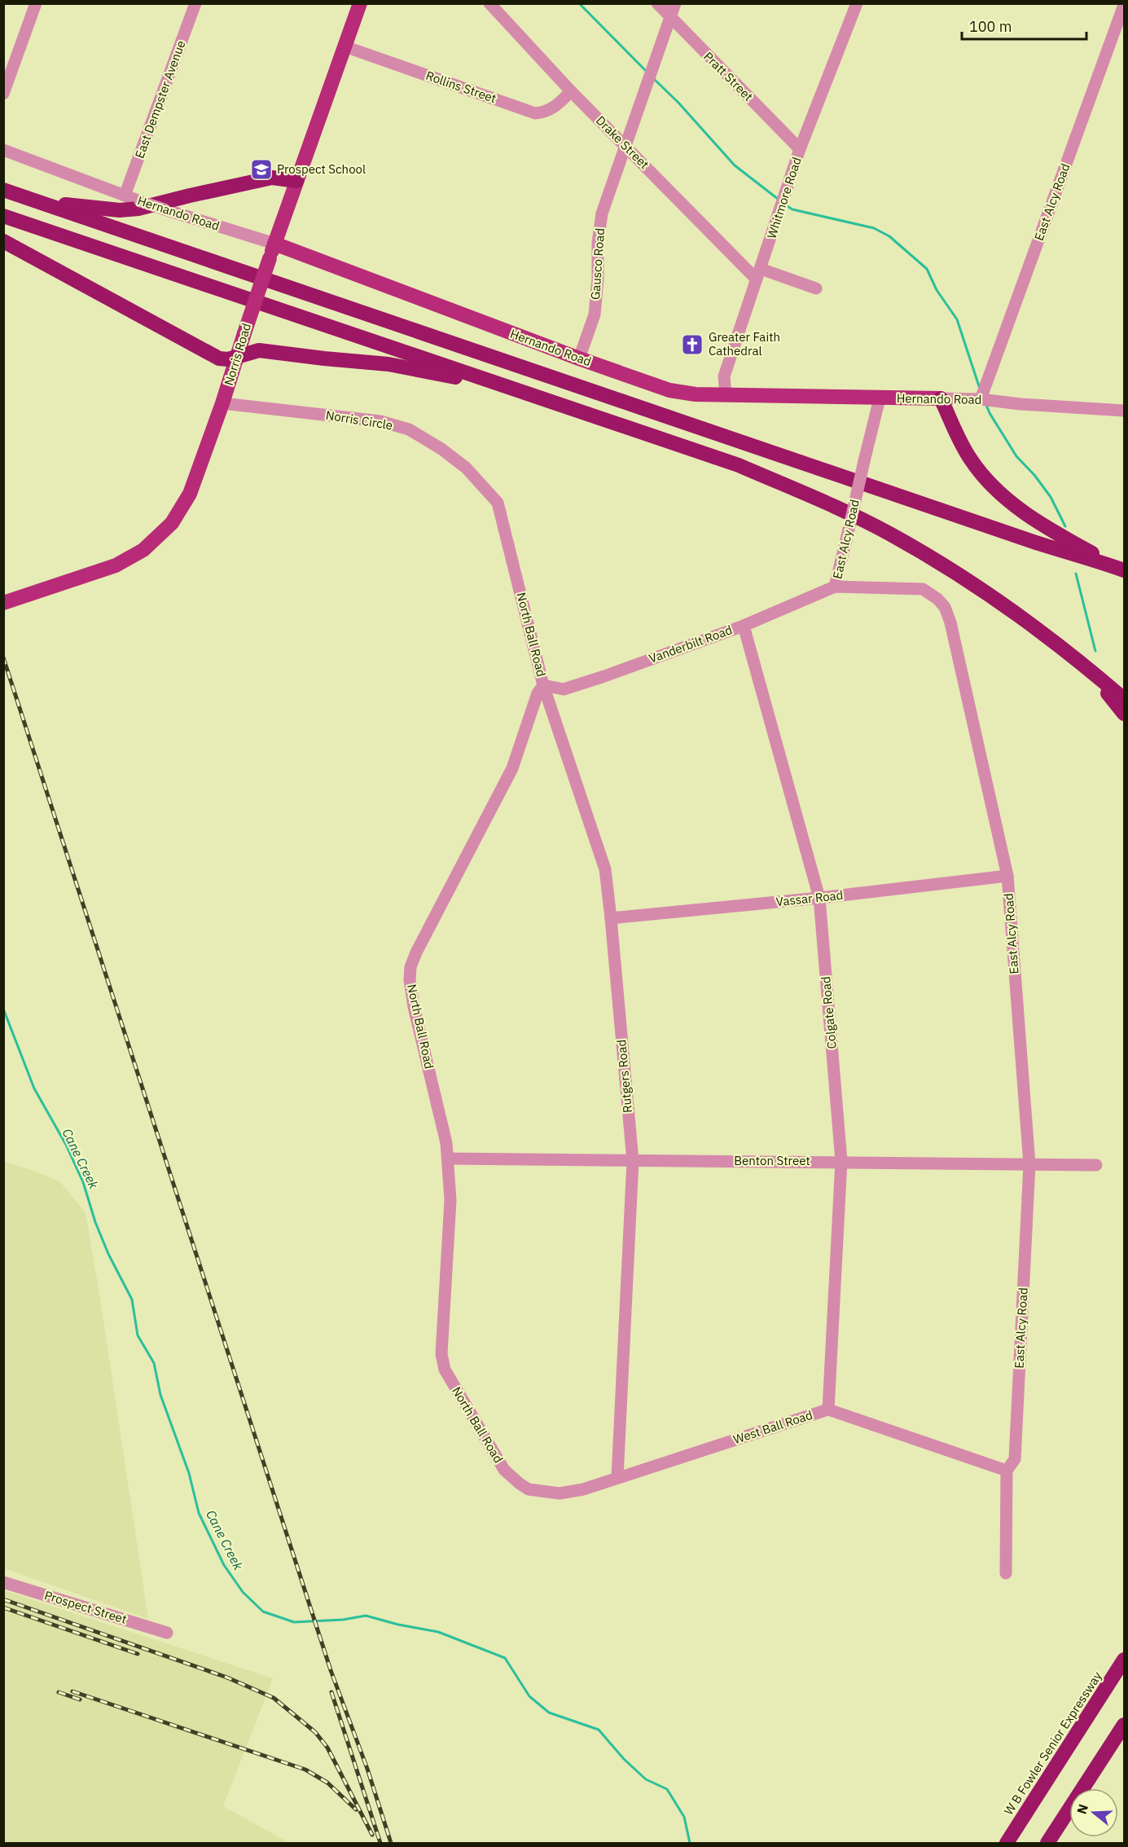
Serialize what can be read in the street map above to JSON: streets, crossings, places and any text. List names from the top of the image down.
{
  "streets": {
    "highway": ["W B Fowler Senior Expressway"],
    "main road": ["Hernando Road", "Norris Road"],
    "street": [
      "Pratt Street",
      "Rollins Street",
      "East Dempster Avenue",
      "Drake Street",
      "Whitmore Road",
      "East Alcy Road",
      "Gausco Road",
      "Norris Circle",
      "North Ball Road",
      "Vanderbilt Road",
      "Vassar Road",
      "Colgate Road",
      "Rutgers Road",
      "Benton Street",
      "West Ball Road",
      "Prospect Street"
    ]
  },
  "crossings": [
    ["Pratt Street", "Whitmore Road"],
    ["Pratt Street", "Gausco Road"],
    ["Rollins Street", "Drake Street"],
    ["Rollins Street", "Norris Road"],
    ["East Dempster Avenue", "Hernando Road"],
    ["Drake Street", "Whitmore Road"],
    ["Drake Street", "Gausco Road"],
    ["Whitmore Road", "Hernando Road"],
    ["East Alcy Road", "Hernando Road"],
    ["East Alcy Road", "Vanderbilt Road"],
    ["East Alcy Road", "Vassar Road"],
    ["East Alcy Road", "Benton Street"],
    ["East Alcy Road", "West Ball Road"],
    ["Hernando Road", "Gausco Road"],
    ["Hernando Road", "Norris Road"],
    ["Norris Road", "Norris Circle"],
    ["Norris Circle", "North Ball Road"],
    ["North Ball Road", "Vanderbilt Road"],
    ["North Ball Road", "Rutgers Road"],
    ["North Ball Road", "Benton Street"],
    ["North Ball Road", "West Ball Road"],
    ["Vanderbilt Road", "Colgate Road"],
    ["Vanderbilt Road", "Rutgers Road"],
    ["Vassar Road", "Colgate Road"],
    ["Vassar Road", "Rutgers Road"],
    ["Colgate Road", "Benton Street"],
    ["Colgate Road", "West Ball Road"],
    ["Rutgers Road", "Benton Street"],
    ["Rutgers Road", "West Ball Road"]
  ],
  "water": ["Cane Creek"],
  "places": {
    "school or university": ["Prospect School"],
    "church": ["Greater Faith Cathedral"]
  },
  "scale_bar": "100 m",
  "north": "left"
}
